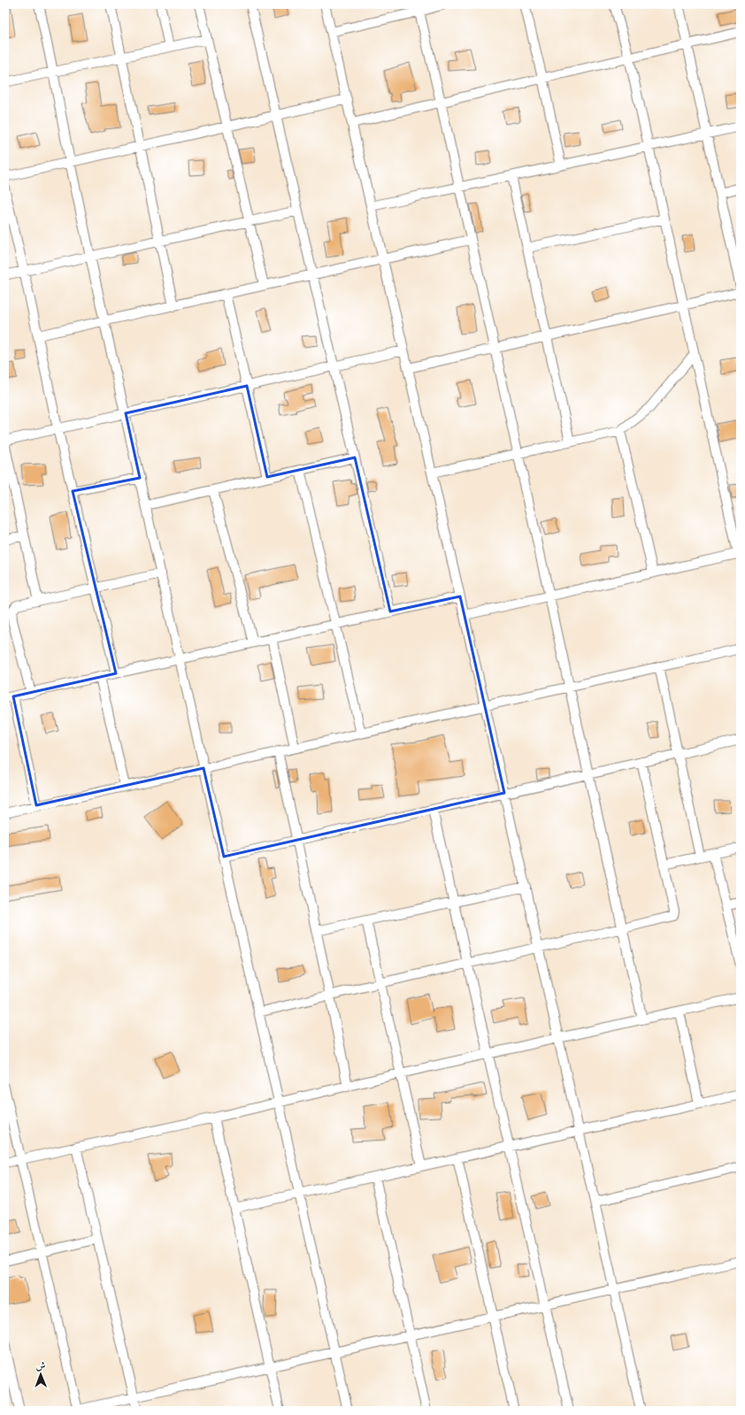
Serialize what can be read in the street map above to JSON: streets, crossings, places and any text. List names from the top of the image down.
{
  "north": "top"
}
